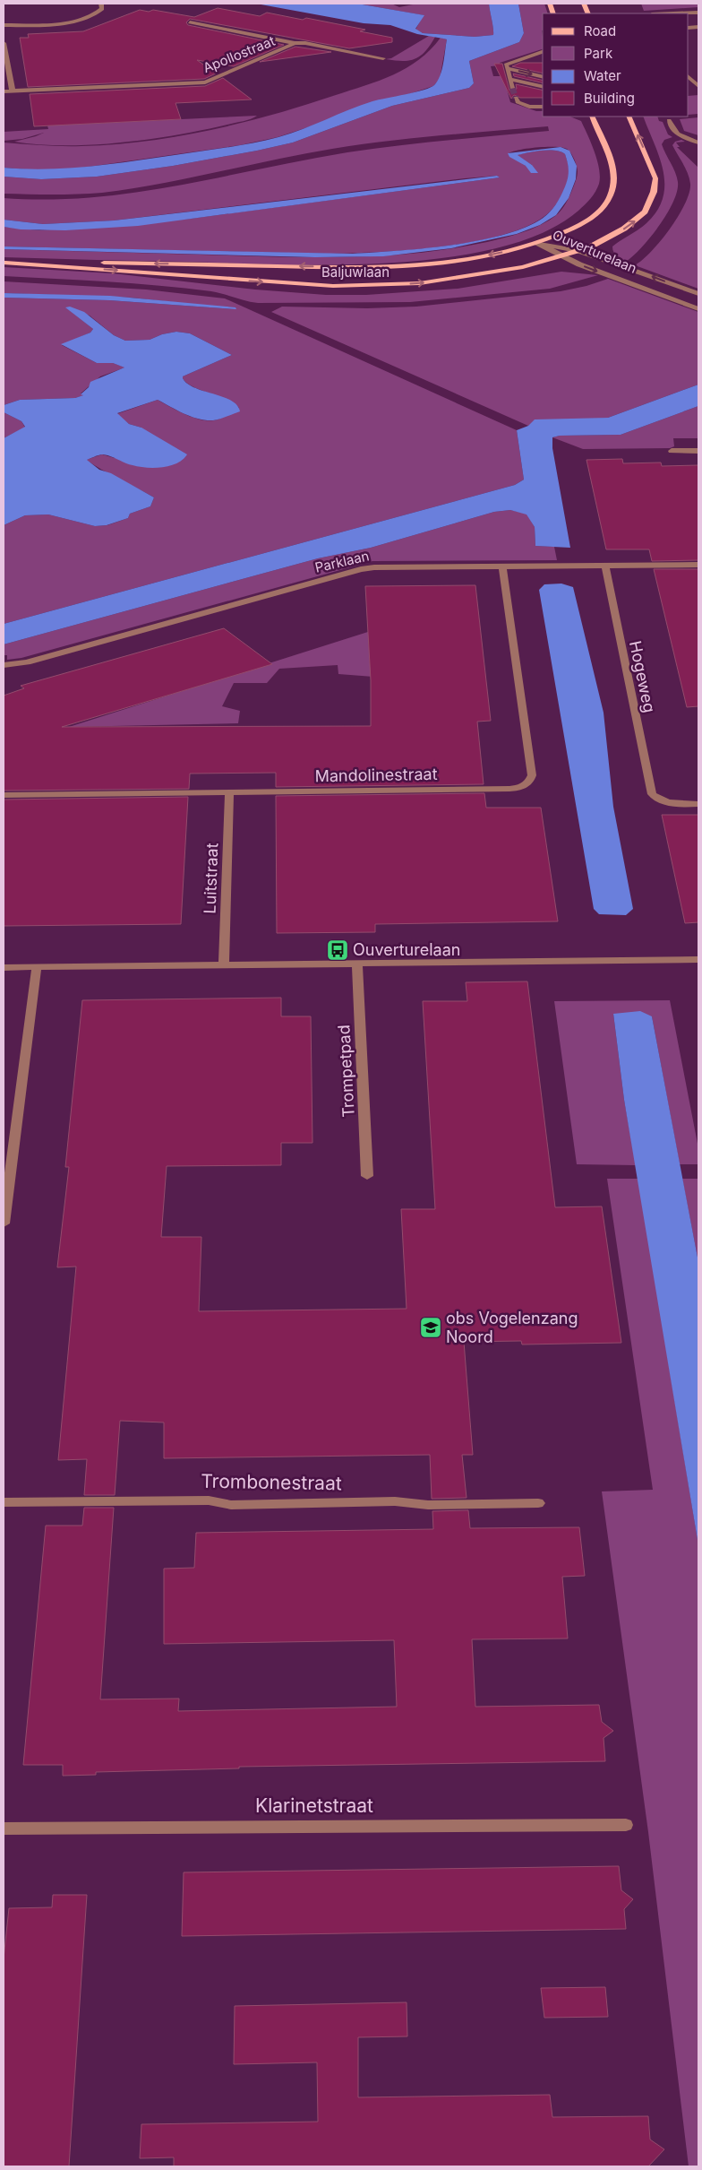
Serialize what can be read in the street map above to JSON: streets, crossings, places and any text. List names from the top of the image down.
{
  "streets": {
    "main road": ["Baljuwlaan"],
    "street": [
      "Apollostraat",
      "Ouverturelaan",
      "Parklaan",
      "Hogeweg",
      "Mandolinestraat",
      "Luitstraat",
      "Trompetpad",
      "Trombonestraat",
      "Klarinetstraat"
    ]
  },
  "crossings": [
    ["Ouverturelaan", "Baljuwlaan"],
    ["Parklaan", "Hogeweg"],
    ["Parklaan", "Mandolinestraat"],
    ["Mandolinestraat", "Luitstraat"]
  ],
  "places": {
    "bus stop": ["Ouverturelaan"],
    "school or university": ["obs Vogelenzang Noord"]
  },
  "legend": [
    "Road",
    "Park",
    "Water",
    "Building"
  ]
}
